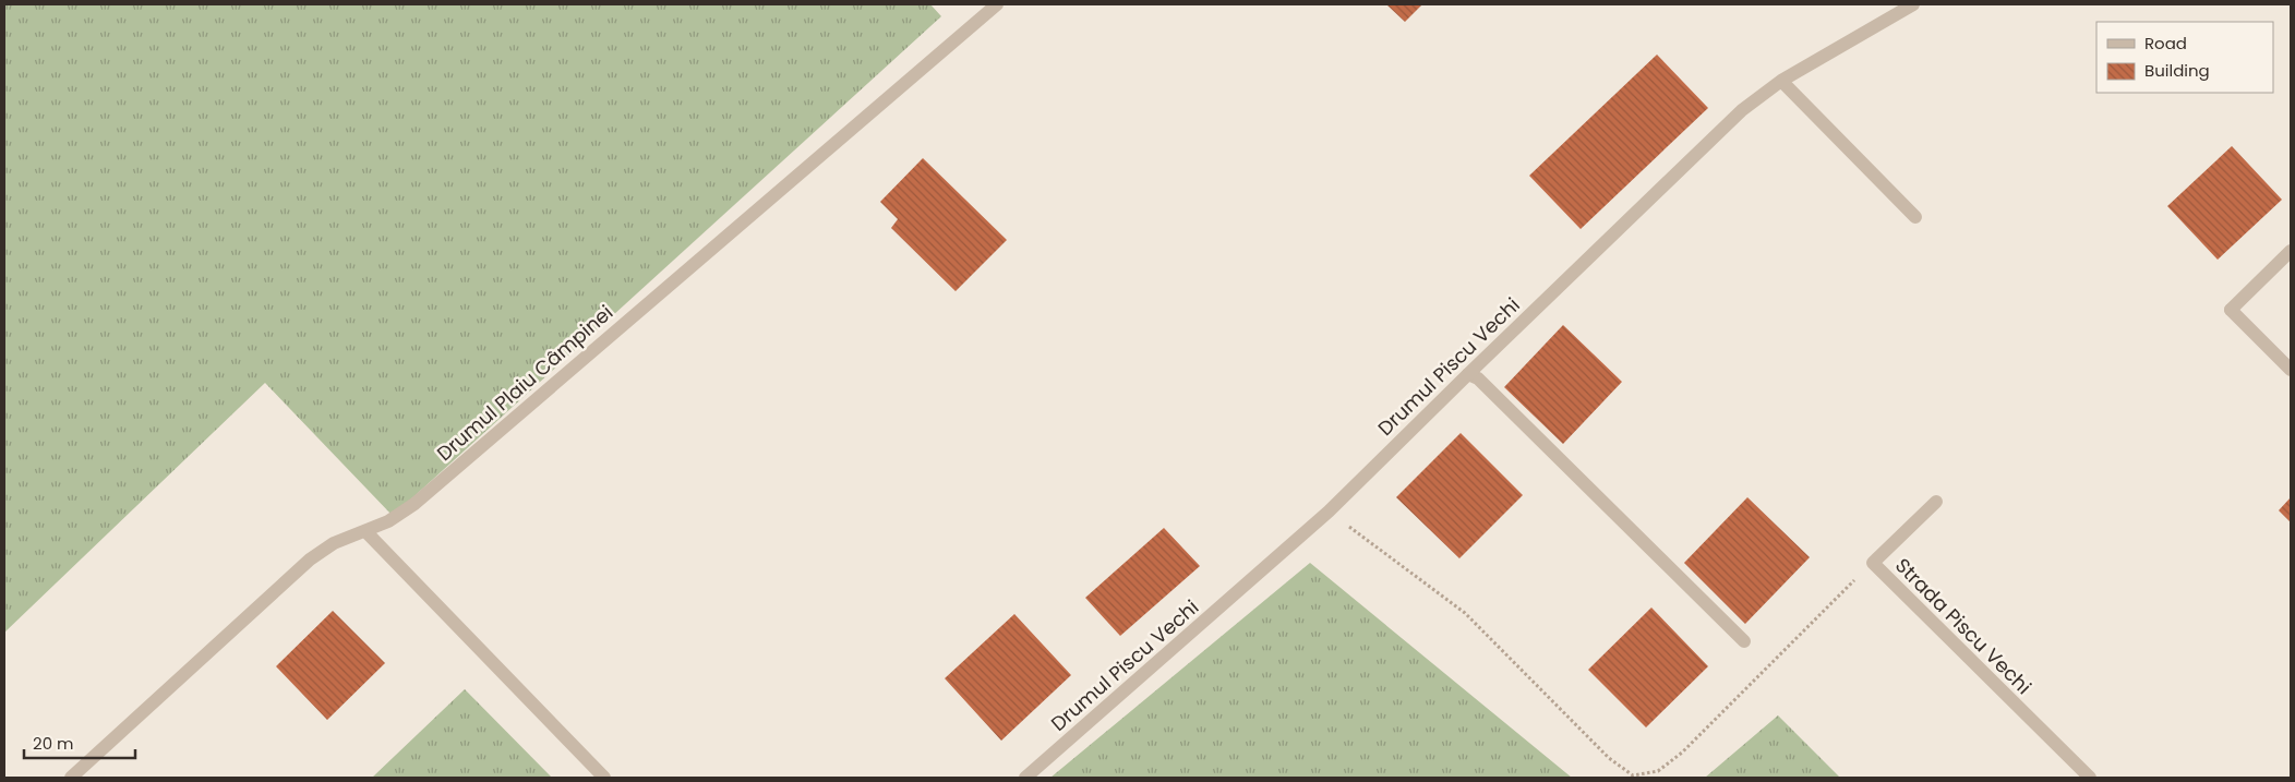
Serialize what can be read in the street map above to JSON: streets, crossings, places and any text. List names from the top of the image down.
{
  "streets": {
    "street": ["Drumul Piscu Vechi", "Drumul Plaiu Câmpinei", "Strada Piscu Vechi"]
  },
  "legend": ["Road", "Building"],
  "scale_bar": "20 m"
}
